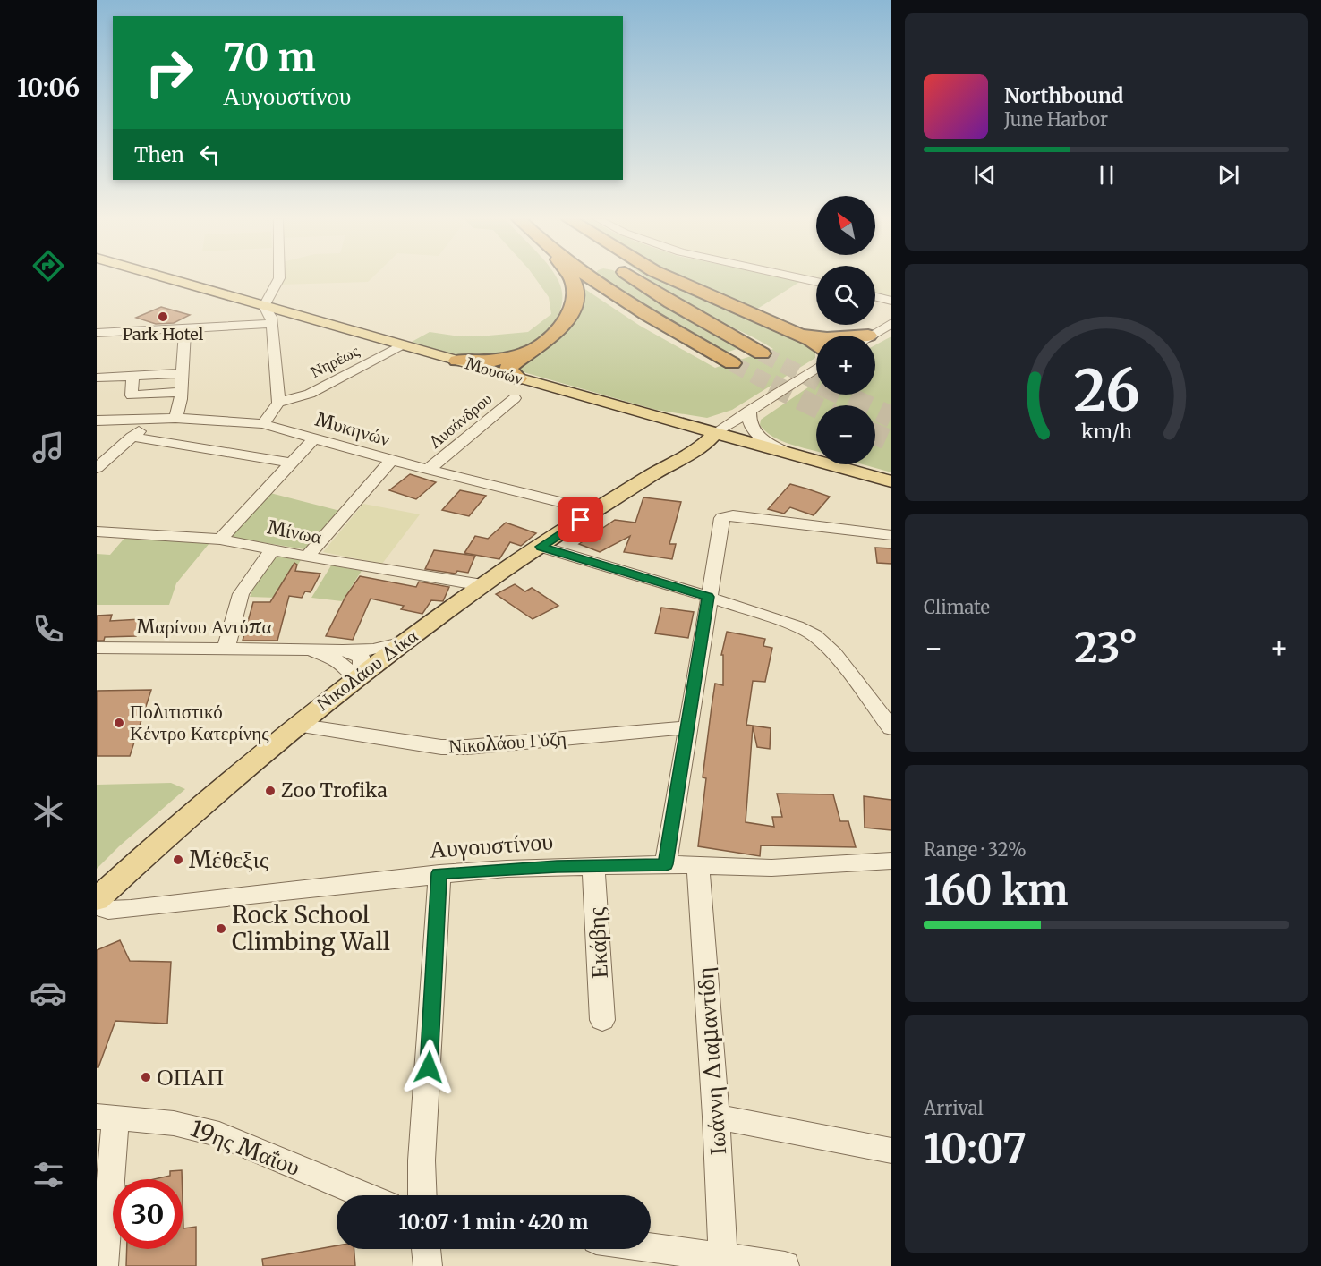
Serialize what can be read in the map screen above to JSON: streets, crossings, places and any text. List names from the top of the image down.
{
  "streets": {
    "main road": ["Μουσών", "Νικολάου Δίκα"],
    "street": [
      "Νηρέως",
      "Λυσάνδρου",
      "Μυκηνών",
      "Μίνωα",
      "Μαρίνου Αντύπα",
      "Νικολάου Γύζη",
      "Αυγουστίνου",
      "Εκάβης",
      "Ιωάννη Διαμαντίδη",
      "19ης Μαΐου"
    ]
  },
  "crossings": [
    ["Νηρέως", "Μουσών"],
    ["Μουσών", "Νικολάου Δίκα"],
    ["Λυσάνδρου", "Μυκηνών"],
    ["Μυκηνών", "Νικολάου Δίκα"],
    ["Μίνωα", "Νικολάου Δίκα"],
    ["Μαρίνου Αντύπα", "Νικολάου Δίκα"],
    ["Νικολάου Δίκα", "Νικολάου Γύζη"],
    ["Αυγουστίνου", "Εκάβης"],
    ["Αυγουστίνου", "Ιωάννη Διαμαντίδη"]
  ],
  "places": [
    "Park Hotel",
    "Πολιτιστικό Κέντρο Κατερίνης",
    "Zoo Trofika",
    "Μέθεξις",
    "Rock School Climbing Wall",
    "ΟΠΑΠ"
  ],
  "north": "top left",
  "page": {
    "tabs": "10:06",
    "turn": ["70 m", "Αυγουστίνου"],
    "song": ["Northbound", "June Harbor"],
    "then": "Then",
    "map_buttons": ["+", "−"],
    "tile": [
      "Climate",
      ["Range · 32%", "160 km"],
      ["Arrival", "10:07"]
    ],
    "heat": ["−", "23°", "+"],
    "limit": "30",
    "trip": "10:07 · 1 min · 420 m",
    "gauge": ["26", "km/h"]
  }
}
